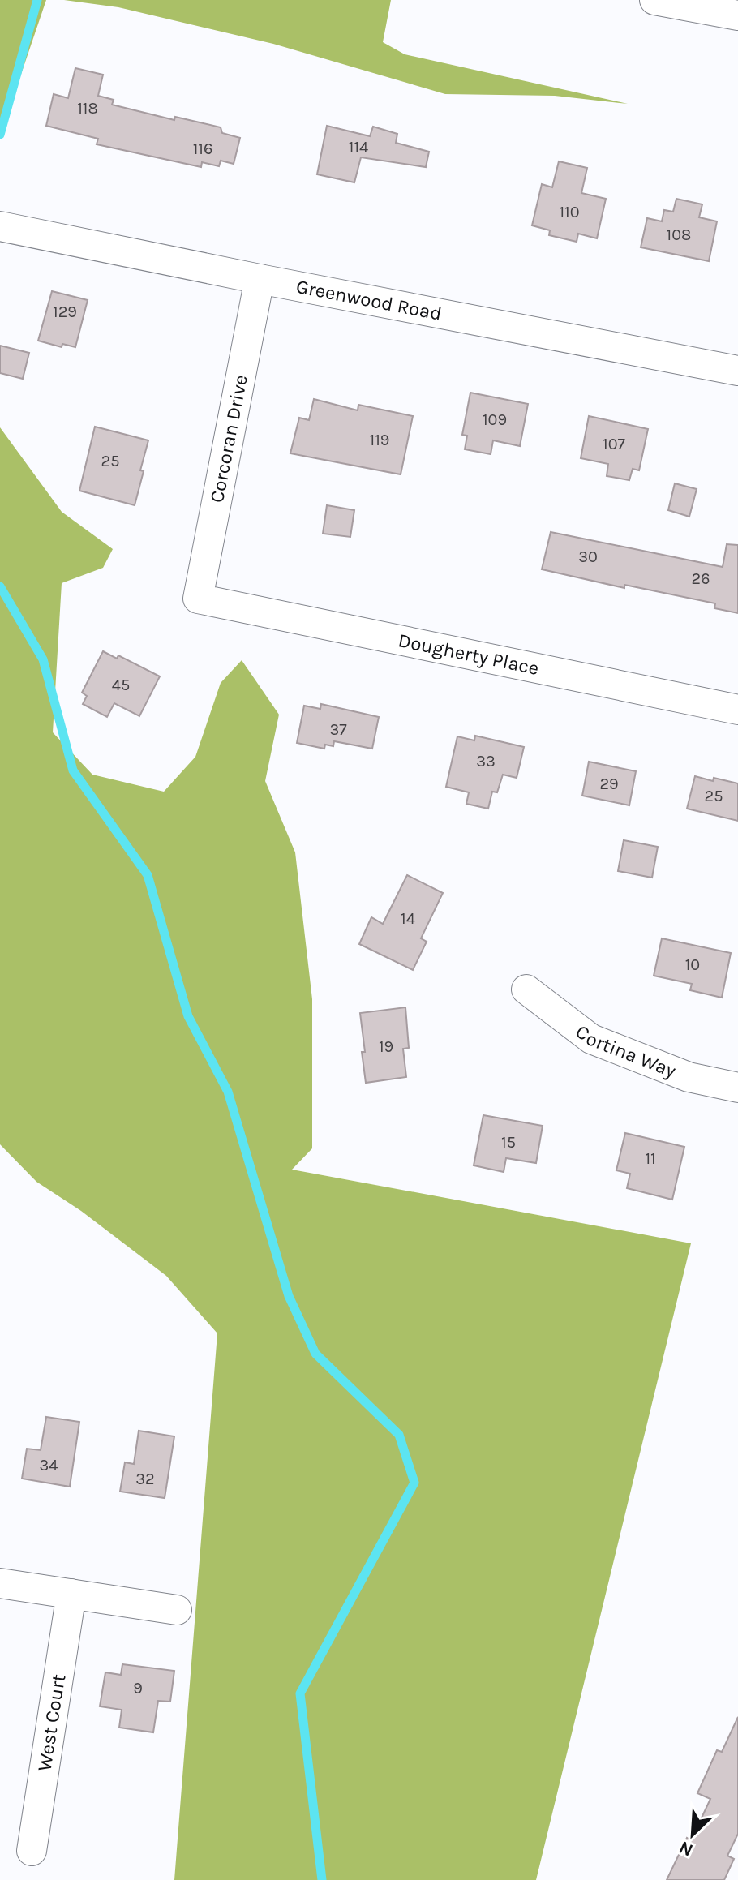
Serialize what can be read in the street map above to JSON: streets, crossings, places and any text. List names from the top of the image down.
{
  "streets": {
    "street": [
      "Greenwood Road",
      "Corcoran Drive",
      "Dougherty Place",
      "Cortina Way",
      "West Court"
    ]
  },
  "crossings": [
    ["Greenwood Road", "Corcoran Drive"],
    ["Corcoran Drive", "Dougherty Place"]
  ],
  "house_numbers": [
    "118",
    "114",
    "116",
    "110",
    "108",
    "129",
    "109",
    "119",
    "107",
    "25",
    "30",
    "26",
    "45",
    "37",
    "33",
    "29",
    "25",
    "14",
    "10",
    "19",
    "15",
    "11",
    "34",
    "32",
    "9"
  ],
  "north": "bottom left"
}
